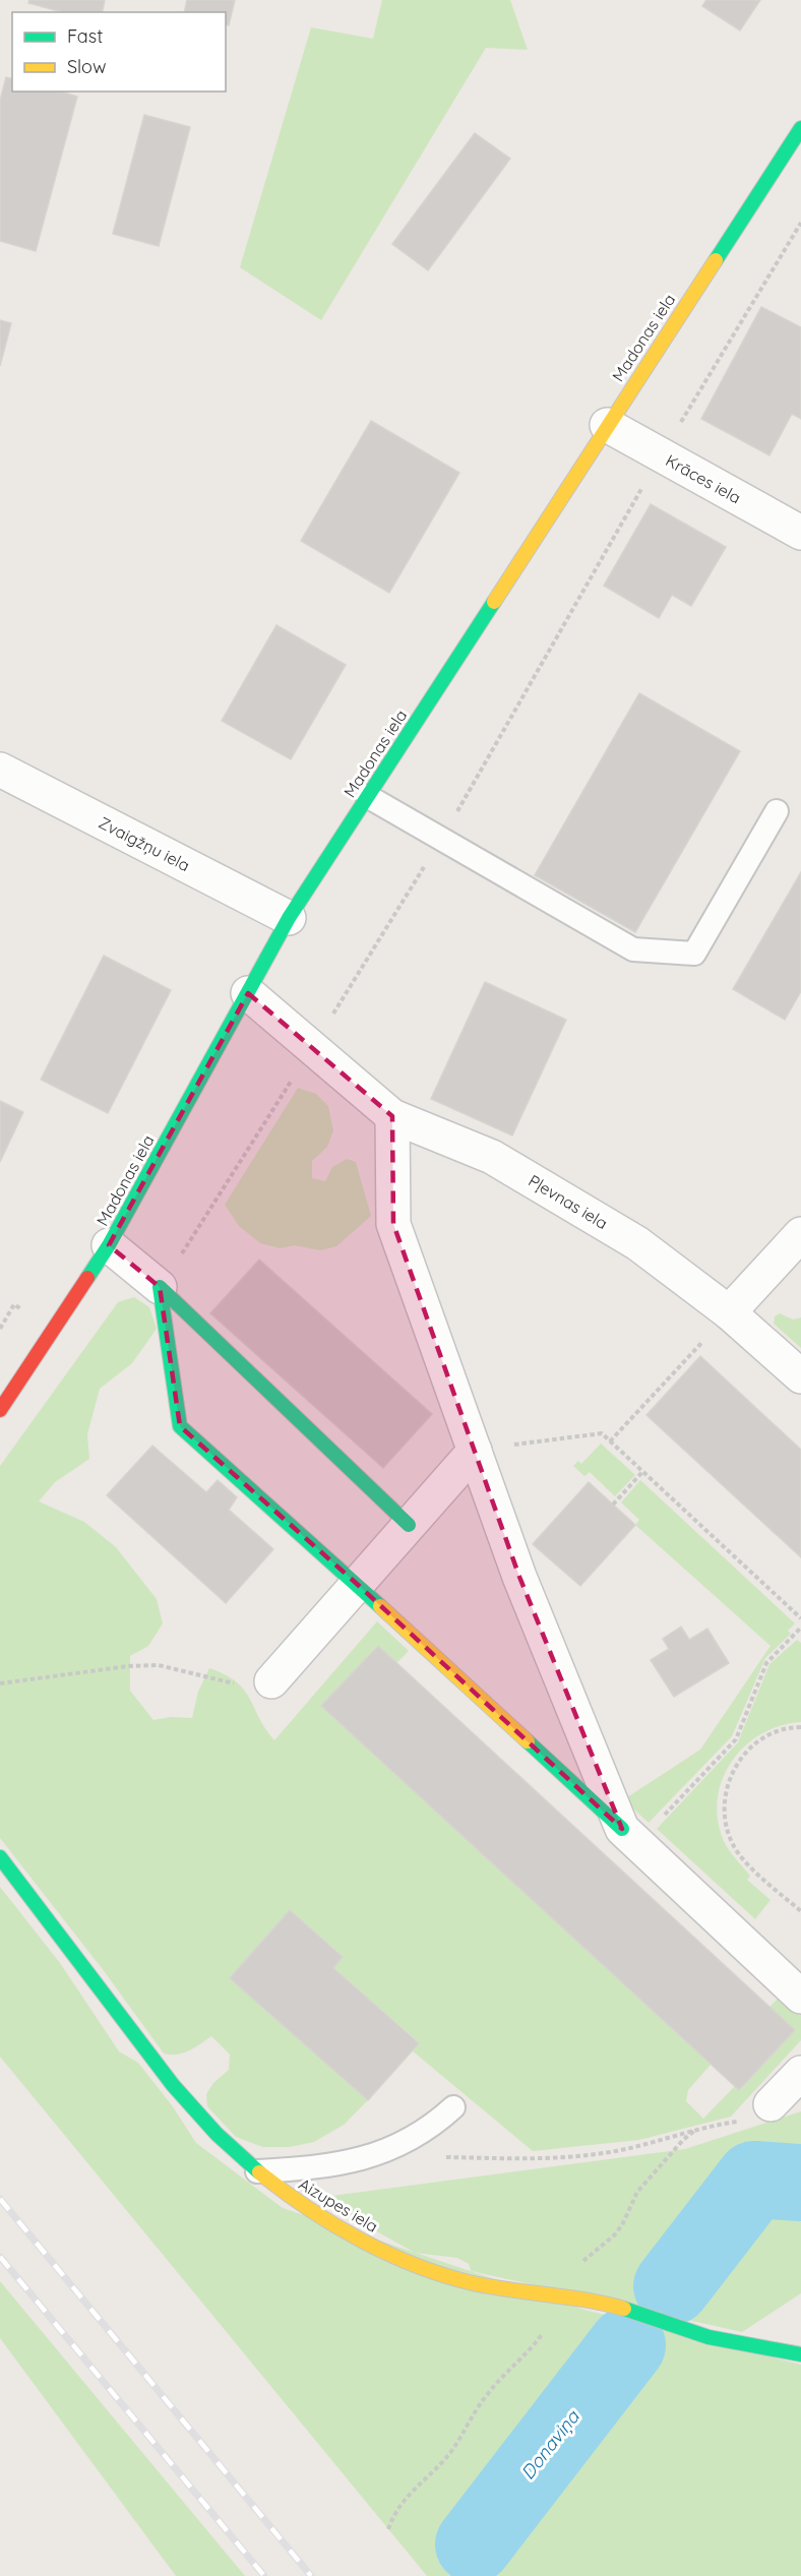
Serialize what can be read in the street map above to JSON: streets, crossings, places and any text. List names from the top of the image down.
{
  "streets": {
    "street": [
      "Madonas iela",
      "Krāces iela",
      "Zvaigžņu iela",
      "Pļevnas iela",
      "Aizupes iela"
    ]
  },
  "crossings": [
    ["Madonas iela", "Krāces iela"],
    ["Madonas iela", "Zvaigžņu iela"],
    ["Madonas iela", "Pļevnas iela"]
  ],
  "water": ["Donaviņa"],
  "legend": ["Fast", "Slow"]
}
